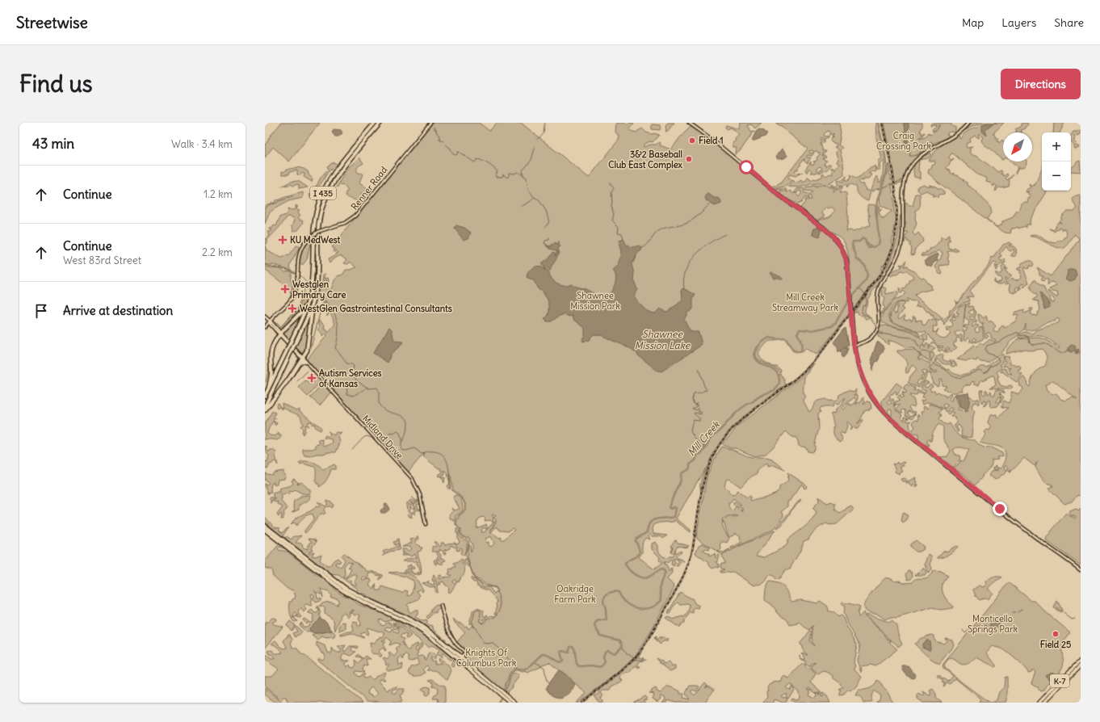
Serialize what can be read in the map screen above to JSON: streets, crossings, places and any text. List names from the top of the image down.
{
  "streets": {
    "highway": ["I 435", "K-7"],
    "main road": ["Renner Road", "Midland Drive"]
  },
  "crossings": [
    ["Renner Road", "Midland Drive"]
  ],
  "water": ["Shawnee Mission Lake", "Mill Creek"],
  "parks": [
    "Craig Crossing Park",
    "Shawnee Mission Park",
    "Mill Creek Streamway Park",
    "Oakridge Farm Park",
    "Monticello Springs Park",
    "Knights Of Columbus Park"
  ],
  "places": {
    "other": ["Field 1", "3&2 Baseball Club East Complex", "Field 25"],
    "health": [
      "KU MedWest",
      "Westglen Primary Care",
      "WestGlen Gastrointestinal Consultants",
      "Autism Services of Kansas"
    ]
  },
  "north": "bottom left",
  "page": {
    "header": "Streetwise",
    "nav": ["Map", "Layers", "Share"],
    "buttons": "Directions",
    "title": "Find us",
    "heading": ["43 min", "Walk · 3.4 km"],
    "map_buttons": ["+", "−"],
    "list": [
      ["Continue", "1.2 km"],
      ["Continue", "West 83rd Street", "2.2 km"],
      "Arrive at destination"
    ]
  }
}
